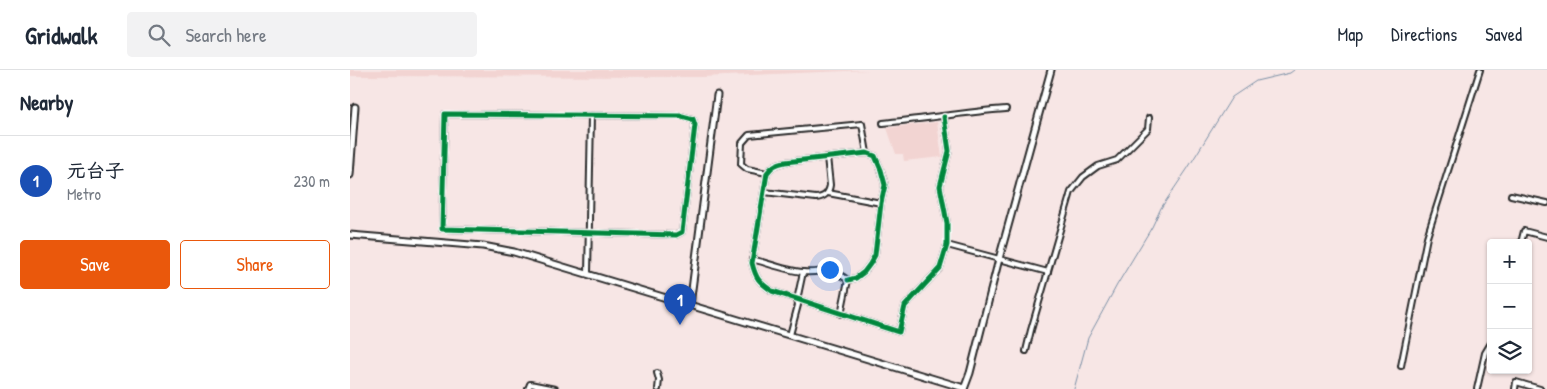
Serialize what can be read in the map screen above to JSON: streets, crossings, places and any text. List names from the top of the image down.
{
  "page": {
    "header": "Gridwalk",
    "search": "Search here",
    "nav": ["Map", "Directions", "Saved"],
    "heading": "Nearby",
    "list": [
      {
        "mark": "1",
        "name": "元台子",
        "note": "Metro",
        "value": "230 m"
      }
    ],
    "buttons": ["Save", "Share"],
    "map_buttons": ["+", "−"],
    "pins": "1"
  }
}
